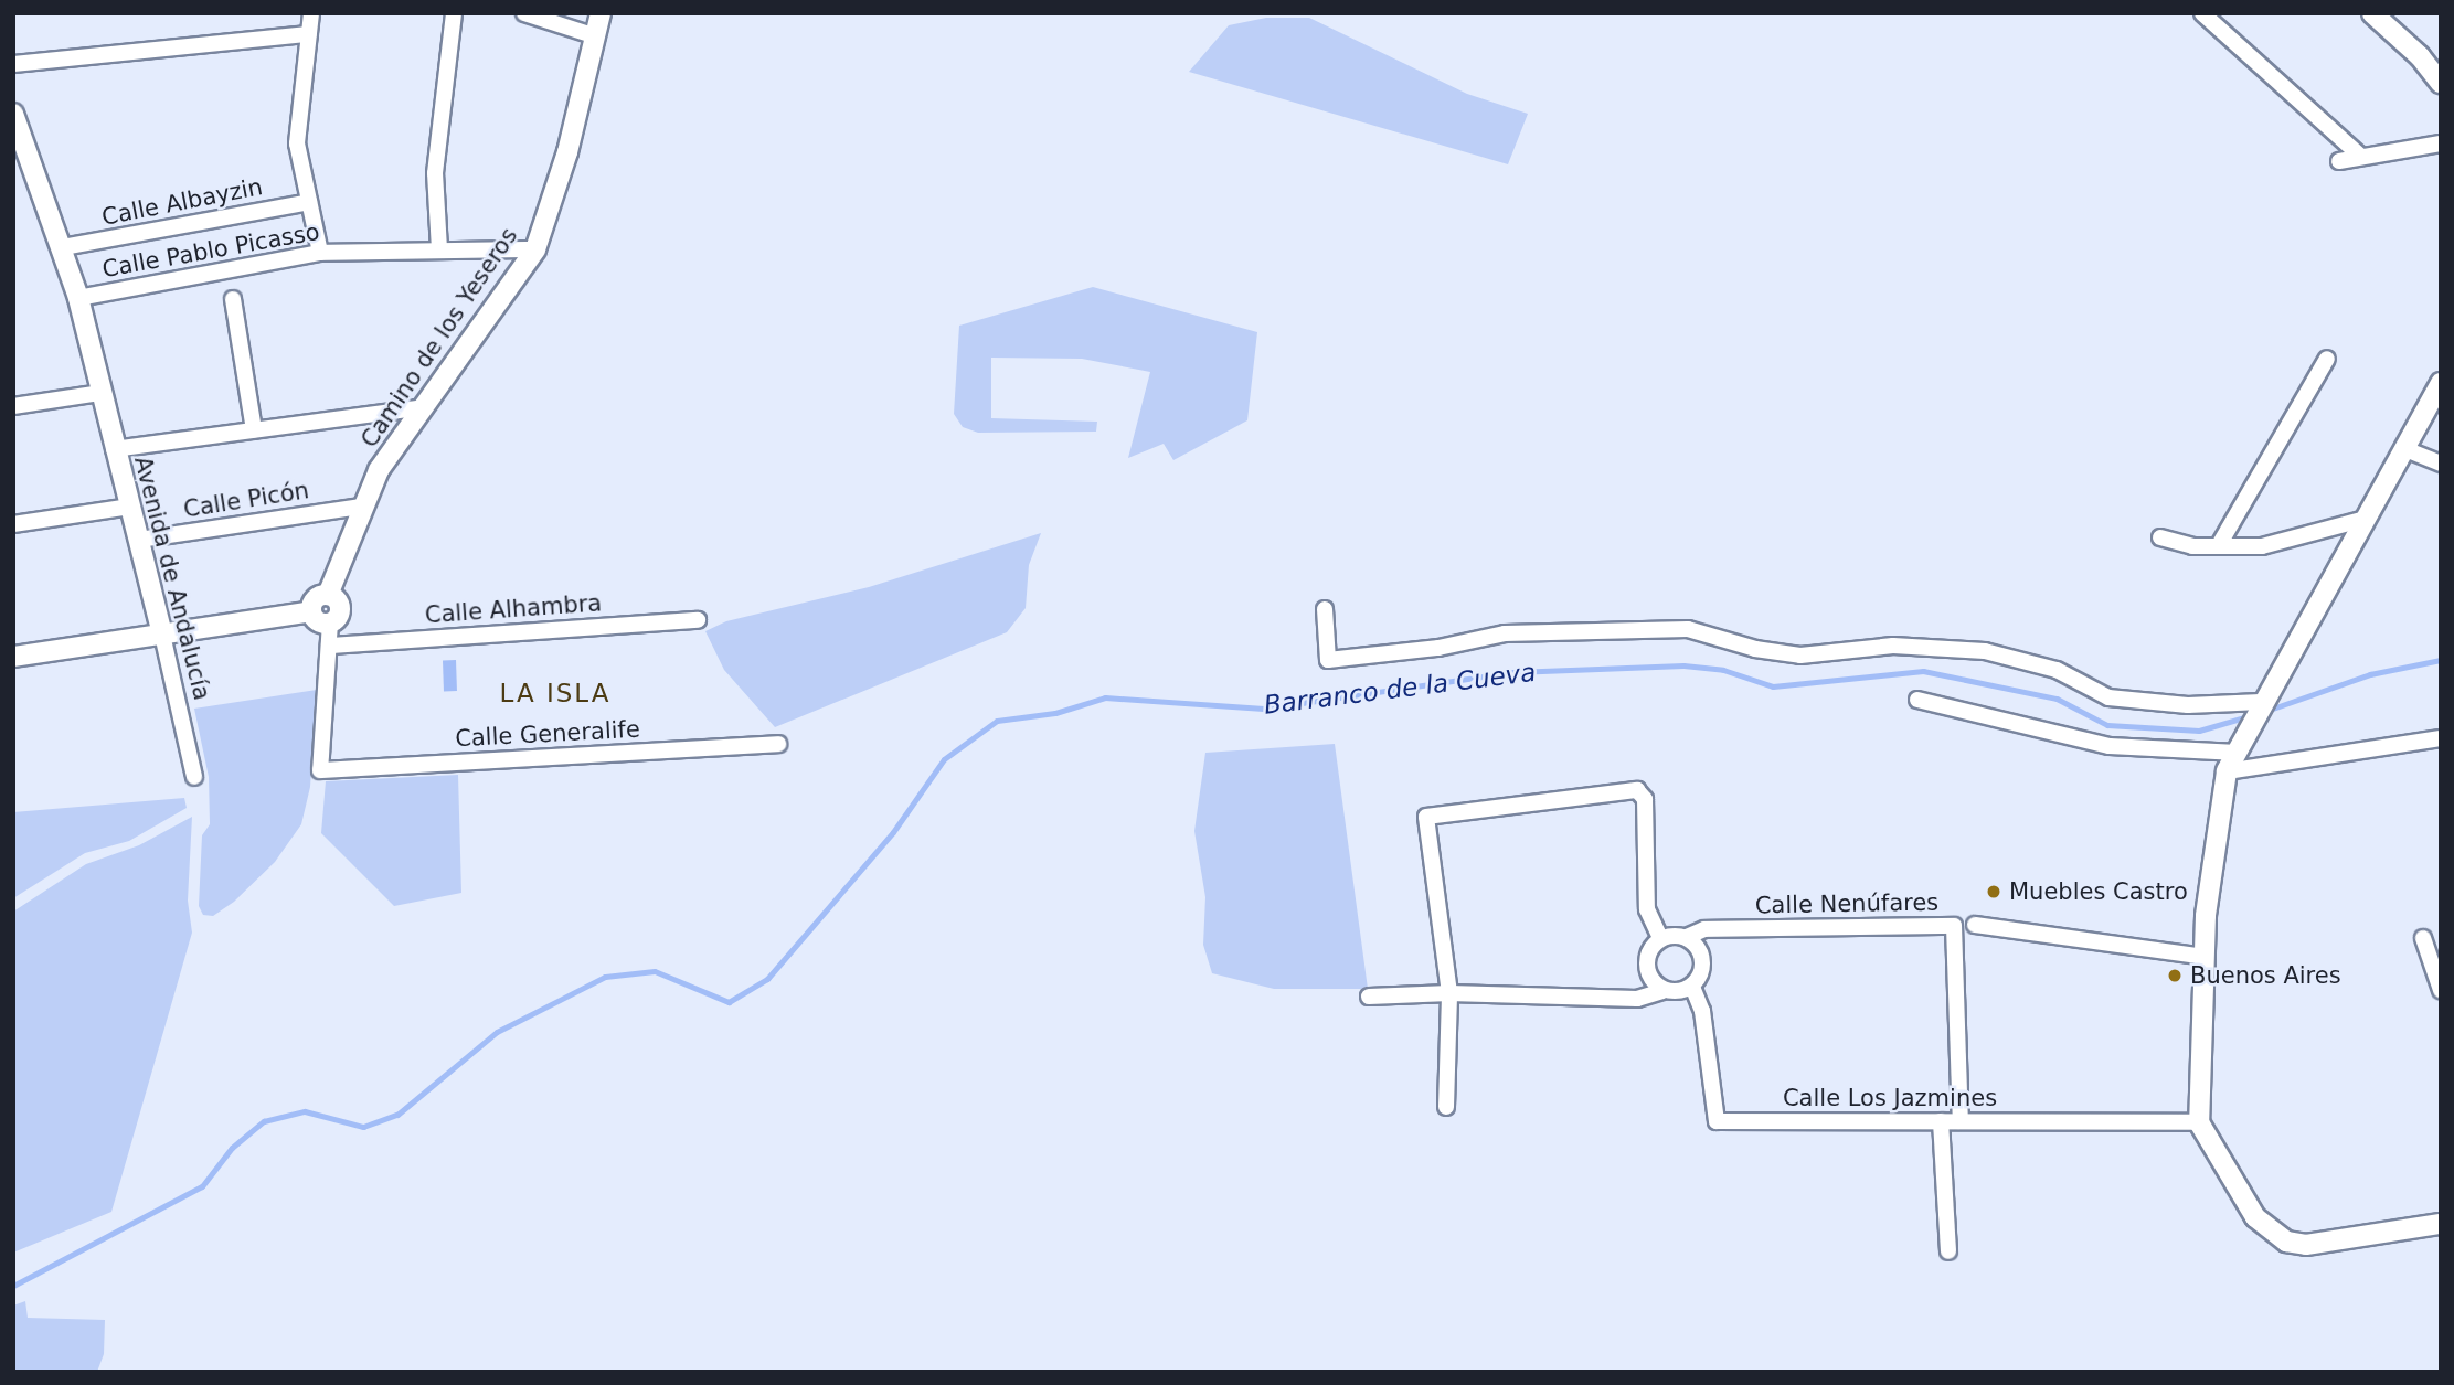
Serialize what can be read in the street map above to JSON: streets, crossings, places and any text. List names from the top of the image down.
{
  "streets": {
    "street": [
      "Calle Albayzin",
      "Calle Pablo Picasso",
      "Camino de los Yeseros",
      "Calle Picón",
      "Avenida de Andalucía",
      "Calle Alhambra",
      "Calle Generalife",
      "Calle Nenúfares",
      "Calle Los Jazmines"
    ]
  },
  "crossings": [
    ["Calle Albayzin", "Avenida de Andalucía"],
    ["Calle Pablo Picasso", "Camino de los Yeseros"],
    ["Calle Pablo Picasso", "Avenida de Andalucía"],
    ["Camino de los Yeseros", "Calle Picón"],
    ["Calle Picón", "Avenida de Andalucía"],
    ["Calle Alhambra", "Calle Generalife"],
    ["Calle Nenúfares", "Calle Los Jazmines"]
  ],
  "districts": ["LA ISLA"],
  "water": ["Barranco de la Cueva"],
  "places": ["Muebles Castro", "Buenos Aires"]
}
